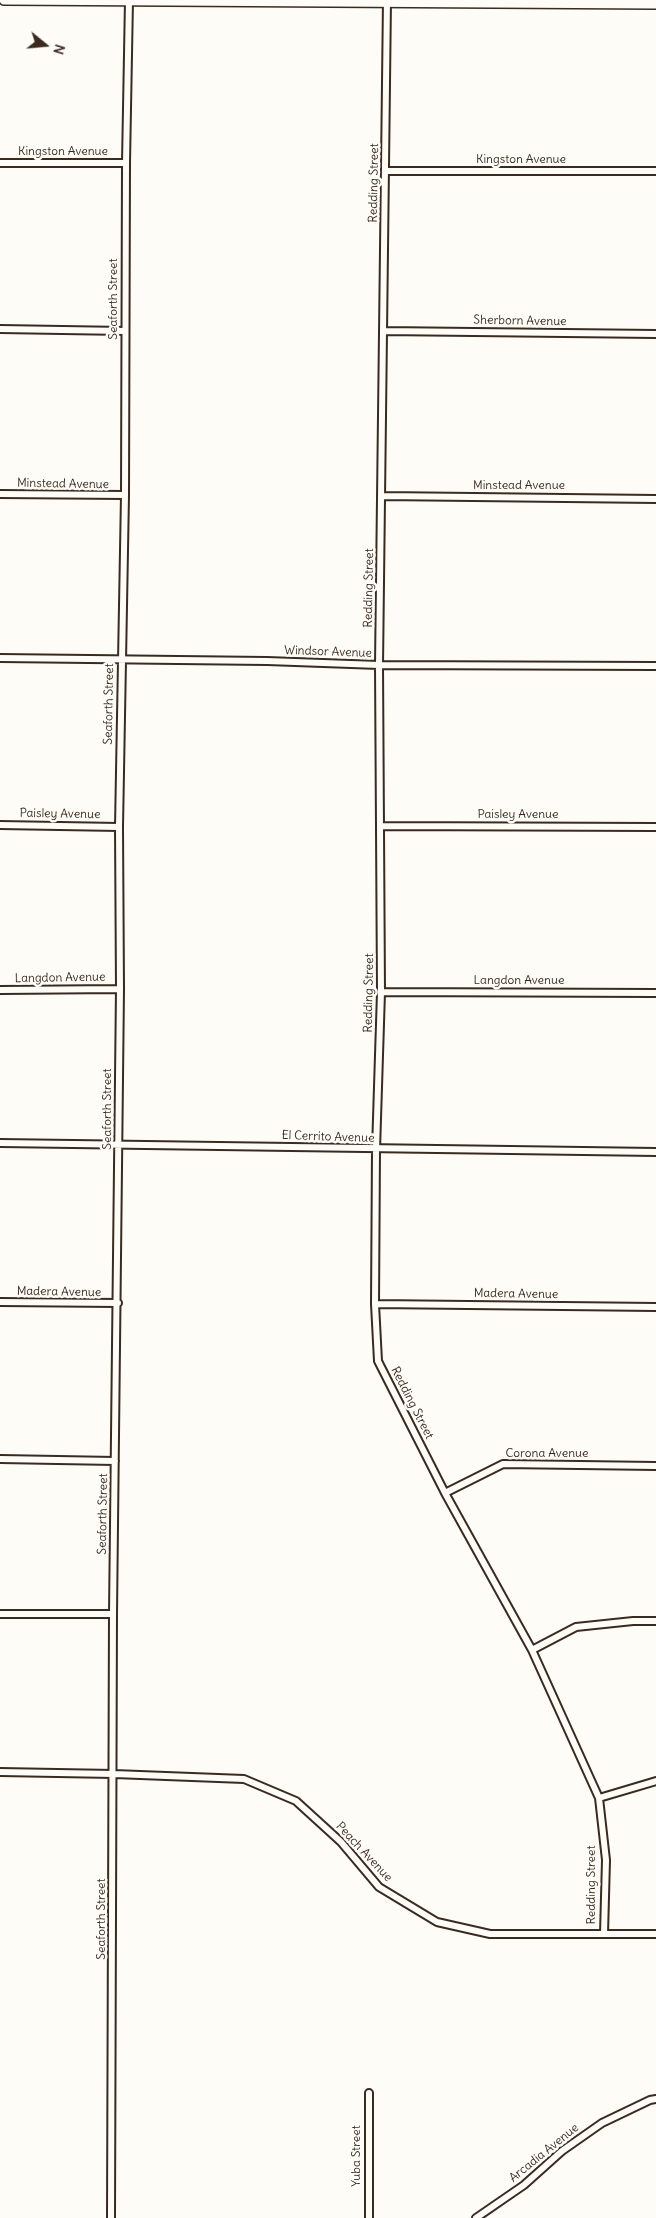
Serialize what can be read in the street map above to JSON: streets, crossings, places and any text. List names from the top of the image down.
{
  "streets": {
    "street": [
      "Kingston Avenue",
      "Redding Street",
      "Seaforth Street",
      "Sherborn Avenue",
      "Minstead Avenue",
      "Windsor Avenue",
      "Paisley Avenue",
      "Langdon Avenue",
      "El Cerrito Avenue",
      "Madera Avenue",
      "Corona Avenue",
      "Peach Avenue",
      "Arcadia Avenue",
      "Yuba Street"
    ]
  },
  "crossings": [
    ["Kingston Avenue", "Redding Street"],
    ["Kingston Avenue", "Seaforth Street"],
    ["Redding Street", "Sherborn Avenue"],
    ["Redding Street", "Minstead Avenue"],
    ["Redding Street", "Windsor Avenue"],
    ["Redding Street", "Paisley Avenue"],
    ["Redding Street", "Langdon Avenue"],
    ["Redding Street", "El Cerrito Avenue"],
    ["Redding Street", "Madera Avenue"],
    ["Redding Street", "Corona Avenue"],
    ["Redding Street", "Peach Avenue"],
    ["Seaforth Street", "Minstead Avenue"],
    ["Seaforth Street", "Windsor Avenue"],
    ["Seaforth Street", "Paisley Avenue"],
    ["Seaforth Street", "Langdon Avenue"],
    ["Seaforth Street", "El Cerrito Avenue"],
    ["Seaforth Street", "Madera Avenue"],
    ["Seaforth Street", "Peach Avenue"]
  ],
  "north": "right"
}
